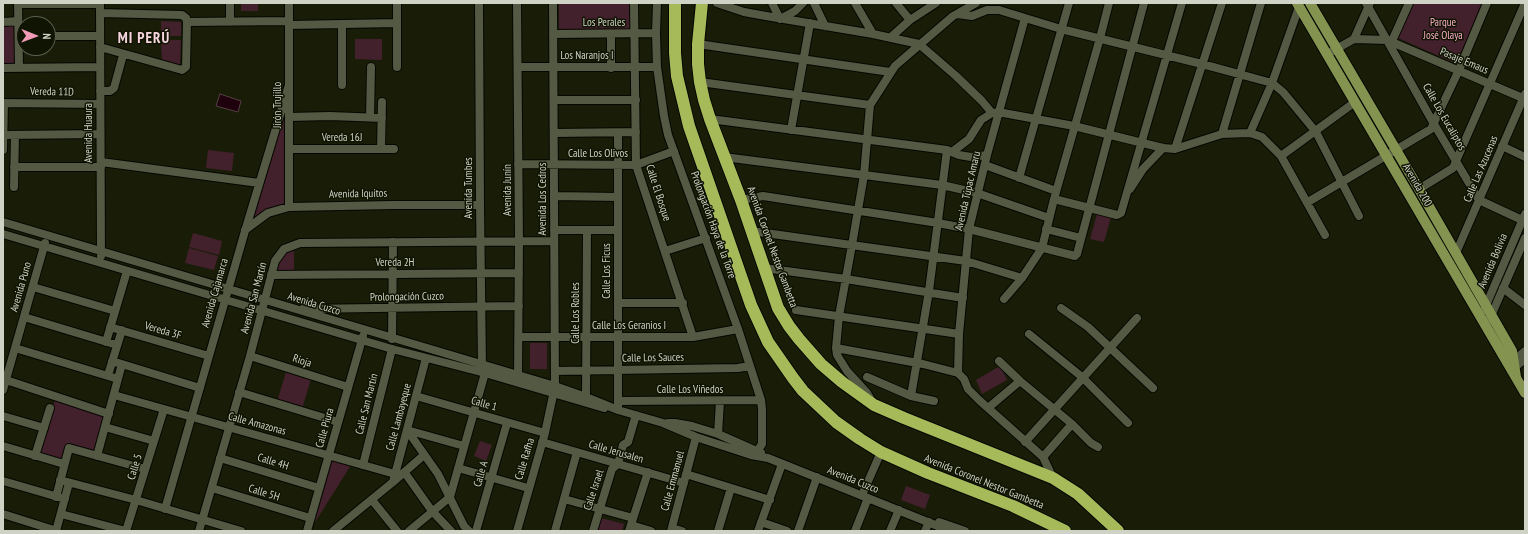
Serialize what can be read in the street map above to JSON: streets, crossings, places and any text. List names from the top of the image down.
{
  "streets": {
    "highway": ["Avenida Coronel Nestor Gambetta"],
    "main road": ["Avenida 200"],
    "street": [
      "Los Perales",
      "Los Naranjos I",
      "Pasaje Emaus",
      "Vereda 11D",
      "Jirón Trujillo",
      "Calle Los Eucaliptos",
      "Avenida Huaura",
      "Vereda 16J",
      "Calle Los Olivos",
      "Calle Las Azucenas",
      "Avenida Tumbes",
      "Avenida Junín",
      "Avenida Túpac Amaru",
      "Calle El Bosque",
      "Avenida Iquitos",
      "Avenida Los Cedros",
      "Prolongación Haya de la Torre",
      "Avenida Bolivia",
      "Vereda 2H",
      "Calle Los Ficus",
      "Avenida Puno",
      "Avenida Cajamarca",
      "Prolongación Cuzco",
      "Avenida San Martín",
      "Avenida Cuzco",
      "Calle Los Robles",
      "Calle Los Geranios I",
      "Vereda 3F",
      "Calle Los Sauces",
      "Rioja",
      "Calle Los Viñedos",
      "Calle San Martín",
      "Calle 1",
      "Calle Lambayeque",
      "Calle Amazonas",
      "Calle Piura",
      "Calle Jerusalen",
      "Calle Rafha",
      "Calle 4H",
      "Calle 5",
      "Calle A",
      "Calle Emmanuel",
      "Calle Israel",
      "Calle 5H"
    ]
  },
  "crossings": [
    ["Los Perales", "Calle El Bosque"],
    ["Los Perales", "Avenida Los Cedros"],
    ["Los Perales", "Prolongación Haya de la Torre"],
    ["Los Naranjos I", "Avenida Junín"],
    ["Los Naranjos I", "Calle El Bosque"],
    ["Los Naranjos I", "Avenida Los Cedros"],
    ["Los Naranjos I", "Prolongación Haya de la Torre"],
    ["Pasaje Emaus", "Calle Los Eucaliptos"],
    ["Pasaje Emaus", "Calle Las Azucenas"],
    ["Pasaje Emaus", "Avenida 200"],
    ["Vereda 11D", "Avenida Huaura"],
    ["Jirón Trujillo", "Vereda 16J"],
    ["Jirón Trujillo", "Avenida Iquitos"],
    ["Jirón Trujillo", "Avenida Cajamarca"],
    ["Calle Los Eucaliptos", "Calle Las Azucenas"],
    ["Avenida Huaura", "Avenida Cuzco"],
    ["Calle Los Olivos", "Avenida Junín"],
    ["Calle Los Olivos", "Calle El Bosque"],
    ["Calle Los Olivos", "Avenida Los Cedros"],
    ["Calle Los Olivos", "Prolongación Haya de la Torre"],
    ["Calle Los Olivos", "Calle Los Ficus"],
    ["Calle Las Azucenas", "Avenida 200"],
    ["Avenida 200", "Avenida Bolivia"],
    ["Avenida Tumbes", "Avenida Iquitos"],
    ["Avenida Tumbes", "Vereda 2H"],
    ["Avenida Tumbes", "Prolongación Cuzco"],
    ["Avenida Tumbes", "Avenida San Martín"],
    ["Avenida Tumbes", "Avenida Cuzco"],
    ["Avenida Junín", "Vereda 2H"],
    ["Avenida Junín", "Prolongación Cuzco"],
    ["Avenida Junín", "Avenida San Martín"],
    ["Avenida Junín", "Avenida Cuzco"],
    ["Avenida Junín", "Calle Los Geranios I"],
    ["Calle El Bosque", "Calle Los Geranios I"],
    ["Avenida Iquitos", "Avenida Cajamarca"],
    ["Avenida Los Cedros", "Avenida San Martín"],
    ["Avenida Los Cedros", "Avenida Cuzco"],
    ["Avenida Los Cedros", "Calle Los Geranios I"],
    ["Avenida Los Cedros", "Calle Los Sauces"],
    ["Avenida Los Cedros", "Calle Rafha"],
    ["Prolongación Haya de la Torre", "Avenida Cuzco"],
    ["Prolongación Haya de la Torre", "Calle Los Geranios I"],
    ["Prolongación Haya de la Torre", "Calle Los Sauces"],
    ["Prolongación Haya de la Torre", "Calle Los Viñedos"],
    ["Vereda 2H", "Avenida San Martín"],
    ["Calle Los Ficus", "Avenida Cuzco"],
    ["Calle Los Ficus", "Calle Los Geranios I"],
    ["Calle Los Ficus", "Calle Los Sauces"],
    ["Calle Los Ficus", "Calle Los Viñedos"],
    ["Avenida Puno", "Avenida Cuzco"],
    ["Avenida Cajamarca", "Avenida Cuzco"],
    ["Avenida Cajamarca", "Vereda 3F"],
    ["Avenida Cajamarca", "Calle Amazonas"],
    ["Prolongación Cuzco", "Avenida Cuzco"],
    ["Avenida San Martín", "Avenida Cuzco"],
    ["Avenida San Martín", "Rioja"],
    ["Avenida San Martín", "Calle Amazonas"],
    ["Avenida San Martín", "Calle 4H"],
    ["Avenida San Martín", "Calle 5H"],
    ["Avenida Cuzco", "Calle Los Robles"],
    ["Avenida Cuzco", "Calle Los Viñedos"],
    ["Avenida Cuzco", "Calle San Martín"],
    ["Avenida Cuzco", "Calle Lambayeque"],
    ["Avenida Cuzco", "Calle Piura"],
    ["Avenida Cuzco", "Calle Rafha"],
    ["Avenida Cuzco", "Calle Emmanuel"],
    ["Avenida Cuzco", "Calle Israel"],
    ["Calle Los Robles", "Calle Los Geranios I"],
    ["Calle Los Robles", "Calle Los Sauces"],
    ["Rioja", "Calle Piura"],
    ["Calle San Martín", "Calle Amazonas"],
    ["Calle 1", "Calle Lambayeque"],
    ["Calle 1", "Calle Rafha"],
    ["Calle 1", "Calle A"],
    ["Calle Lambayeque", "Calle Amazonas"],
    ["Calle Amazonas", "Calle Piura"],
    ["Calle Amazonas", "Calle 5"],
    ["Calle Piura", "Calle 4H"],
    ["Calle Piura", "Calle 5H"],
    ["Calle Jerusalen", "Calle Rafha"],
    ["Calle Jerusalen", "Calle Emmanuel"],
    ["Calle Jerusalen", "Calle Israel"]
  ],
  "districts": ["MI PERÚ"],
  "parks": ["Parque José Olaya"],
  "north": "right"
}
